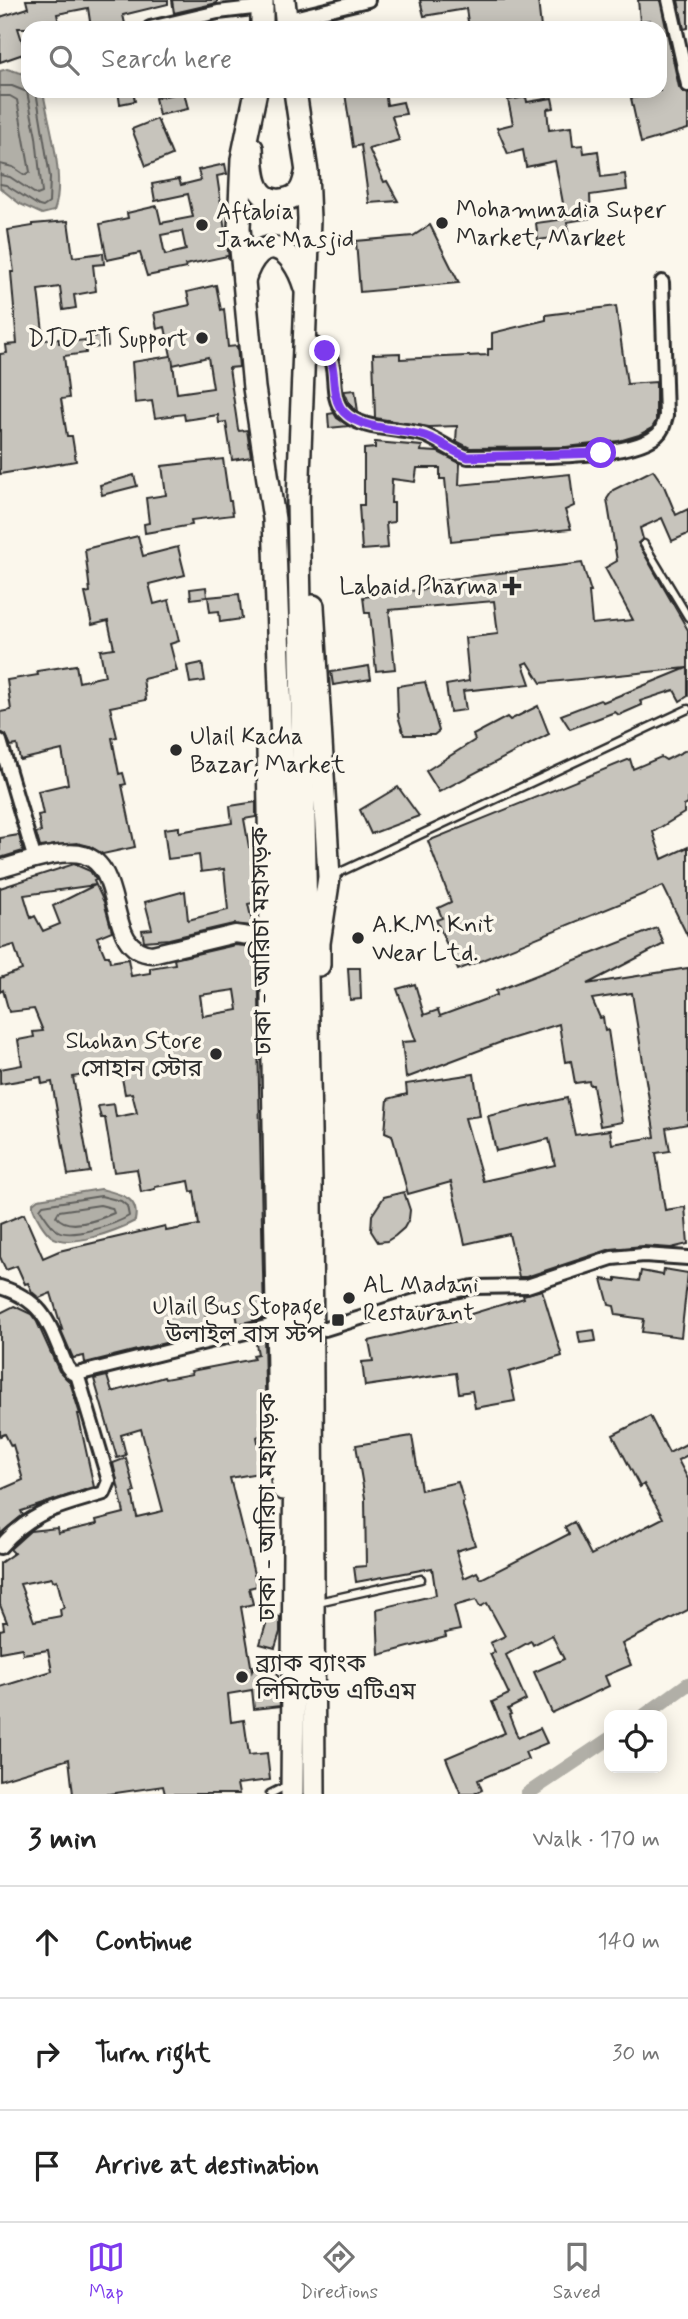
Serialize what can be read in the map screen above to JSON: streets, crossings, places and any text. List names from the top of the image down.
{
  "streets": {
    "highway": ["ঢাকা - আরিচা মহাসড়ক"]
  },
  "places": {
    "other": [
      "Mohammadia Super Market, Market",
      "Aftabia Jame Masjid",
      "DTD IT Support",
      "Ulail Kacha Bazar, Market",
      "A.K.M. Knit Wear Ltd.",
      "Shohan Store সোহান স্টোর",
      "AL Madani Restaurant",
      "ব্র্যাক ব্যাংক লিমিটেড এটিএম"
    ],
    "health": ["Labaid Pharma"],
    "transit": ["Ulail Bus Stopage উলাইল বাস স্টপ"]
  },
  "page": {
    "search": "Search here",
    "heading": ["3 min", "Walk · 170 m"],
    "list": [
      ["Continue", "140 m"],
      ["Turn right", "30 m"],
      "Arrive at destination"
    ],
    "nav": ["Map", "Directions", "Saved"]
  }
}
